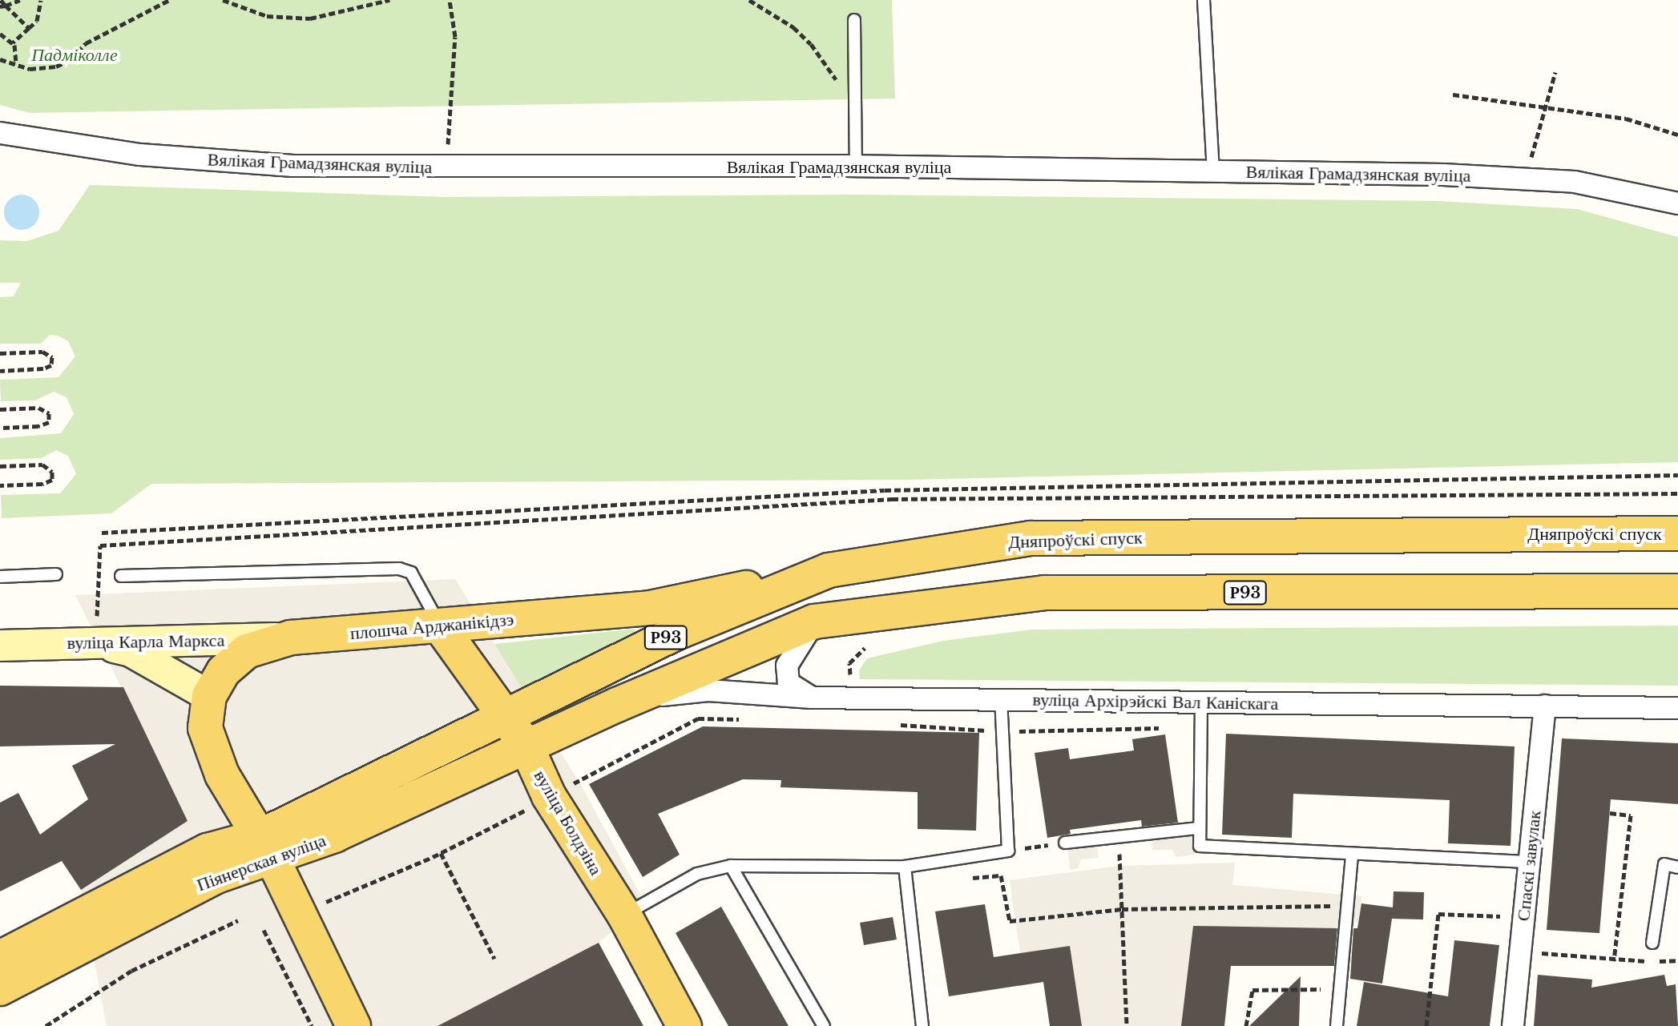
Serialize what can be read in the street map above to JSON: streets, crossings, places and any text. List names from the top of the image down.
{
  "streets": {
    "main road": [
      "Дняпроўскі спуск",
      "Р93",
      "плошча Арджанікідзэ",
      "вуліца Карла Маркса",
      "вуліца Болдзіна",
      "Піянерская вуліца"
    ],
    "street": ["Вялікая Грамадзянская вуліца", "вуліца Архірэйскі Вал Каніскага", "Спаскі завулак"]
  },
  "crossings": [
    ["Дняпроўскі спуск", "плошча Арджанікідзэ"],
    ["Дняпроўскі спуск", "вуліца Болдзіна"],
    ["Дняпроўскі спуск", "Піянерская вуліца"],
    ["Р93", "вуліца Архірэйскі Вал Каніскага"],
    ["Р93", "вуліца Болдзіна"],
    ["Р93", "Піянерская вуліца"],
    ["плошча Арджанікідзэ", "вуліца Карла Маркса"],
    ["плошча Арджанікідзэ", "вуліца Болдзіна"],
    ["плошча Арджанікідзэ", "Піянерская вуліца"],
    ["вуліца Архірэйскі Вал Каніскага", "Спаскі завулак"],
    ["вуліца Болдзіна", "Піянерская вуліца"]
  ],
  "parks": ["Падміколле"]
}
